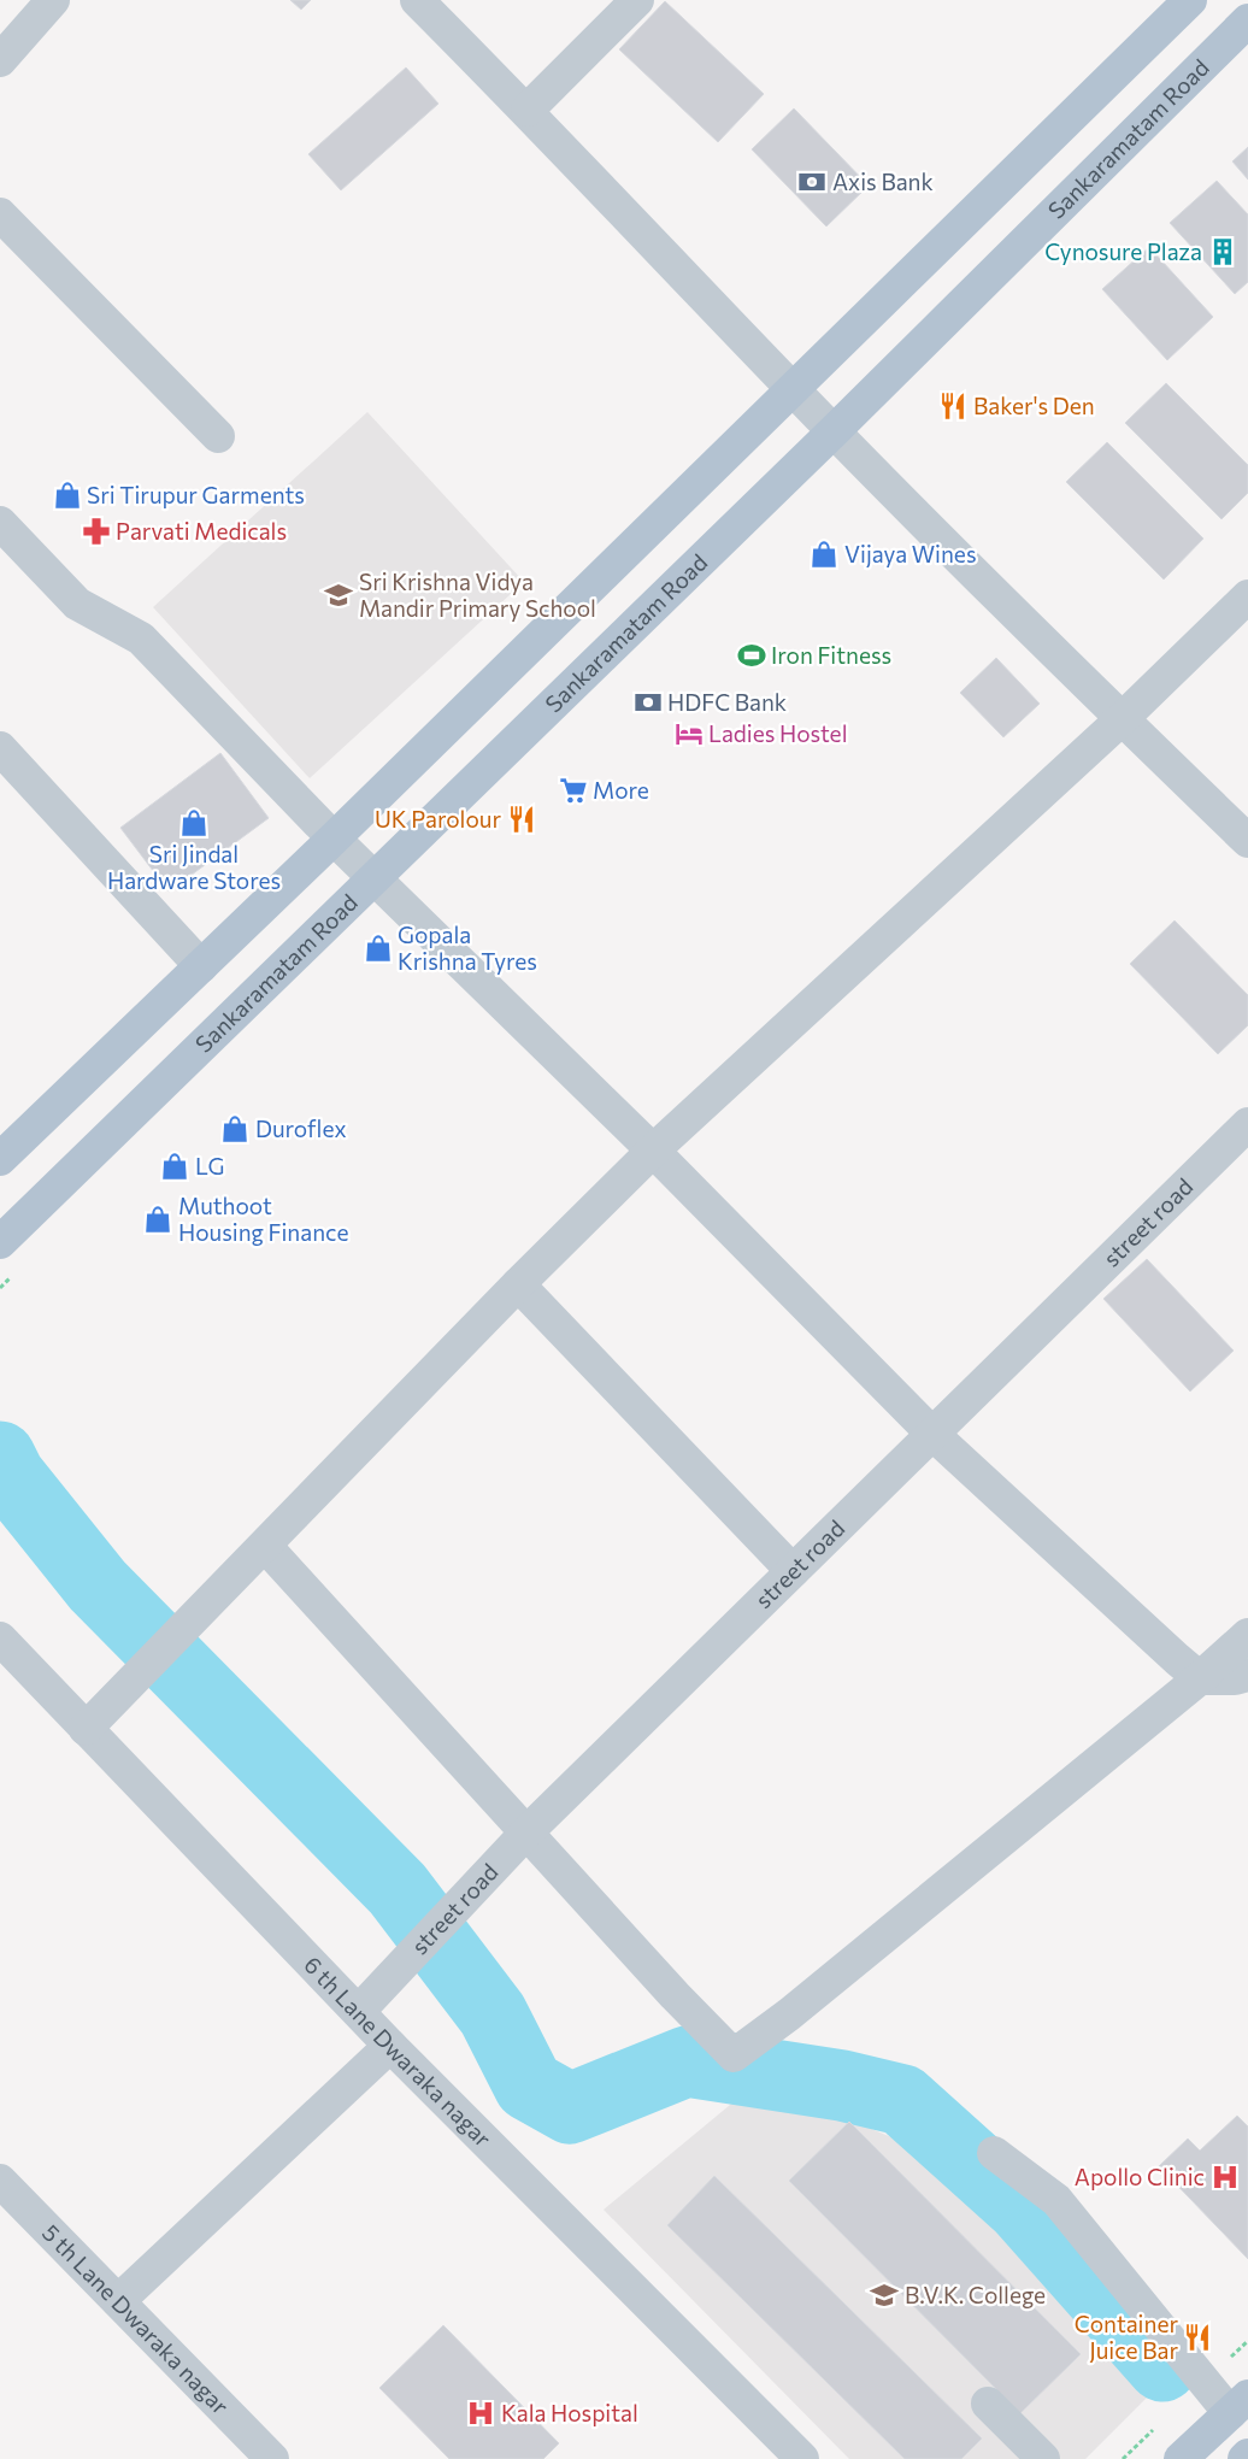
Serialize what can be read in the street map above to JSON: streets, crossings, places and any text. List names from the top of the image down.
{
  "streets": {
    "main road": ["Sankaramatam Road"],
    "street": ["street road", "6 th Lane Dwaraka nagar", "5 th Lane Dwaraka nagar"]
  },
  "crossings": [
    ["street road", "6 th Lane Dwaraka nagar"]
  ],
  "places": {
    "bank": ["Axis Bank", "HDFC Bank"],
    "building": ["Cynosure Plaza"],
    "restaurant": ["Baker's Den", "UK Parolour", "Container Juice Bar"],
    "shop": [
      "Sri Tirupur Garments",
      "Vijaya Wines",
      "Sri Jindal Hardware Stores",
      "Gopala Krishna Tyres",
      "Duroflex",
      "LG",
      "Muthoot Housing Finance"
    ],
    "pharmacy": ["Parvati Medicals"],
    "school or university": ["Sri Krishna Vidya Mandir Primary School", "B.V.K. College"],
    "sports": ["Iron Fitness"],
    "hotel": ["Ladies Hostel"],
    "supermarket": ["More"],
    "hospital": ["Apollo Clinic", "Kala Hospital"]
  }
}
